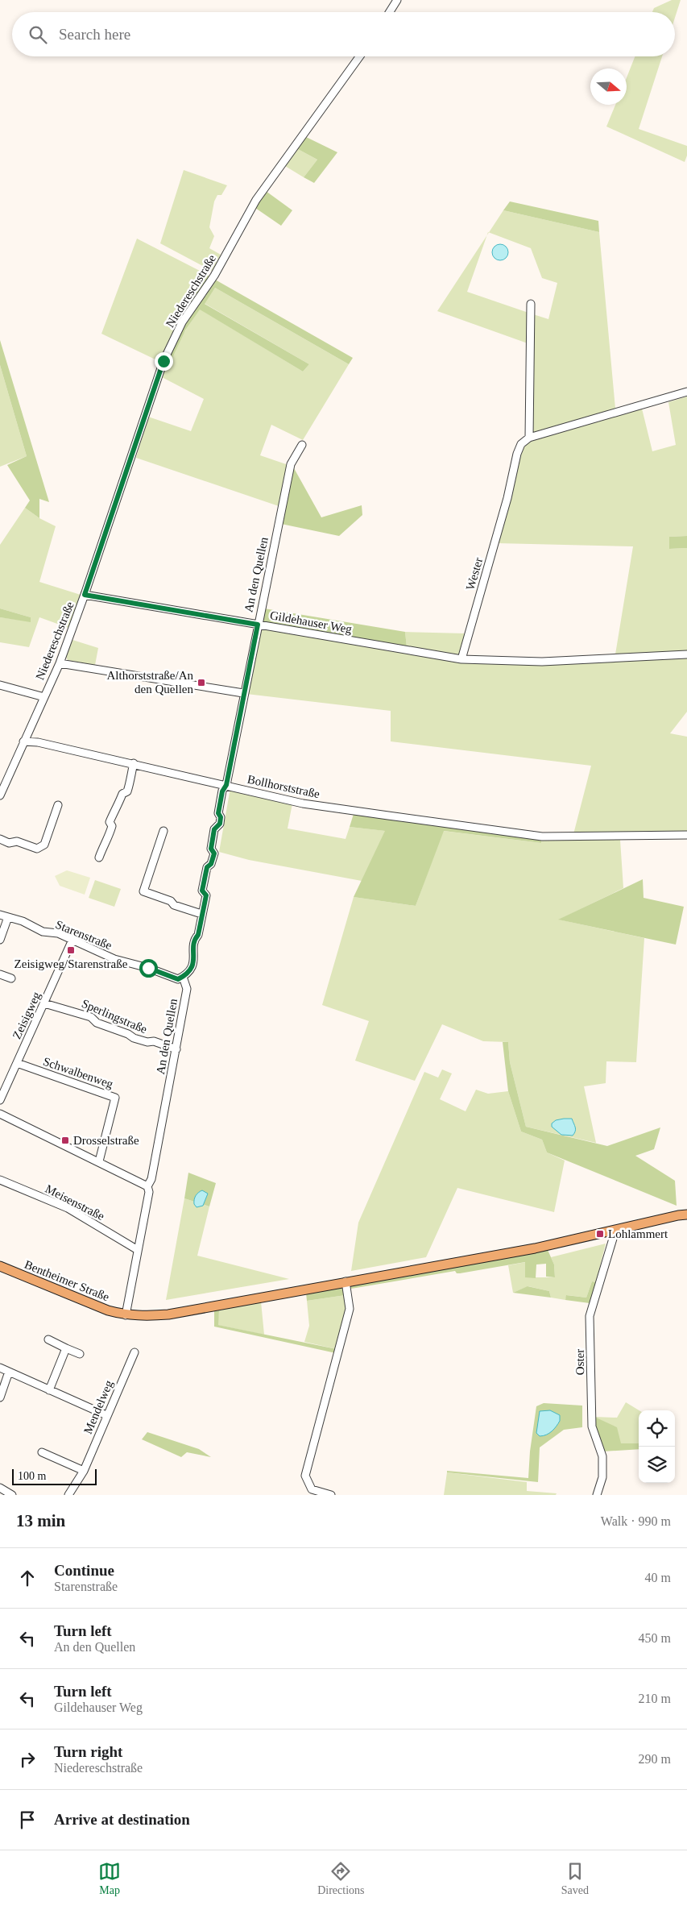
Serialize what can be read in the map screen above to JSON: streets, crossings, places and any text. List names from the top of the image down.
{
  "streets": {
    "main road": ["Bentheimer Straße"],
    "street": [
      "Niedereschstraße",
      "Wester",
      "An den Quellen",
      "Gildehauser Weg",
      "Bollhorststraße",
      "Starenstraße",
      "Zeisigweg",
      "Sperlingstraße",
      "Schwalbenweg",
      "Meisenstraße",
      "Oster",
      "Mendelweg"
    ]
  },
  "crossings": [
    ["Niedereschstraße", "Gildehauser Weg"],
    ["Niedereschstraße", "Bollhorststraße"],
    ["Wester", "Gildehauser Weg"],
    ["An den Quellen", "Gildehauser Weg"],
    ["An den Quellen", "Bollhorststraße"],
    ["An den Quellen", "Starenstraße"],
    ["An den Quellen", "Sperlingstraße"],
    ["An den Quellen", "Meisenstraße"],
    ["An den Quellen", "Bentheimer Straße"],
    ["Starenstraße", "Zeisigweg"],
    ["Zeisigweg", "Sperlingstraße"],
    ["Zeisigweg", "Schwalbenweg"],
    ["Bentheimer Straße", "Oster"]
  ],
  "places": {
    "transit": [
      "Althorststraße/An den Quellen",
      "Zeisigweg/Starenstraße",
      "Drosselstraße",
      "Lohlammert"
    ]
  },
  "scale_bar": "100 m",
  "north": "right",
  "page": {
    "search": "Search here",
    "scale": "100 m",
    "heading": ["13 min", "Walk · 990 m"],
    "list": [
      ["Continue", "Starenstraße", "40 m"],
      ["Turn left", "An den Quellen", "450 m"],
      ["Turn left", "Gildehauser Weg", "210 m"],
      ["Turn right", "Niedereschstraße", "290 m"],
      "Arrive at destination"
    ],
    "nav": ["Map", "Directions", "Saved"]
  }
}
